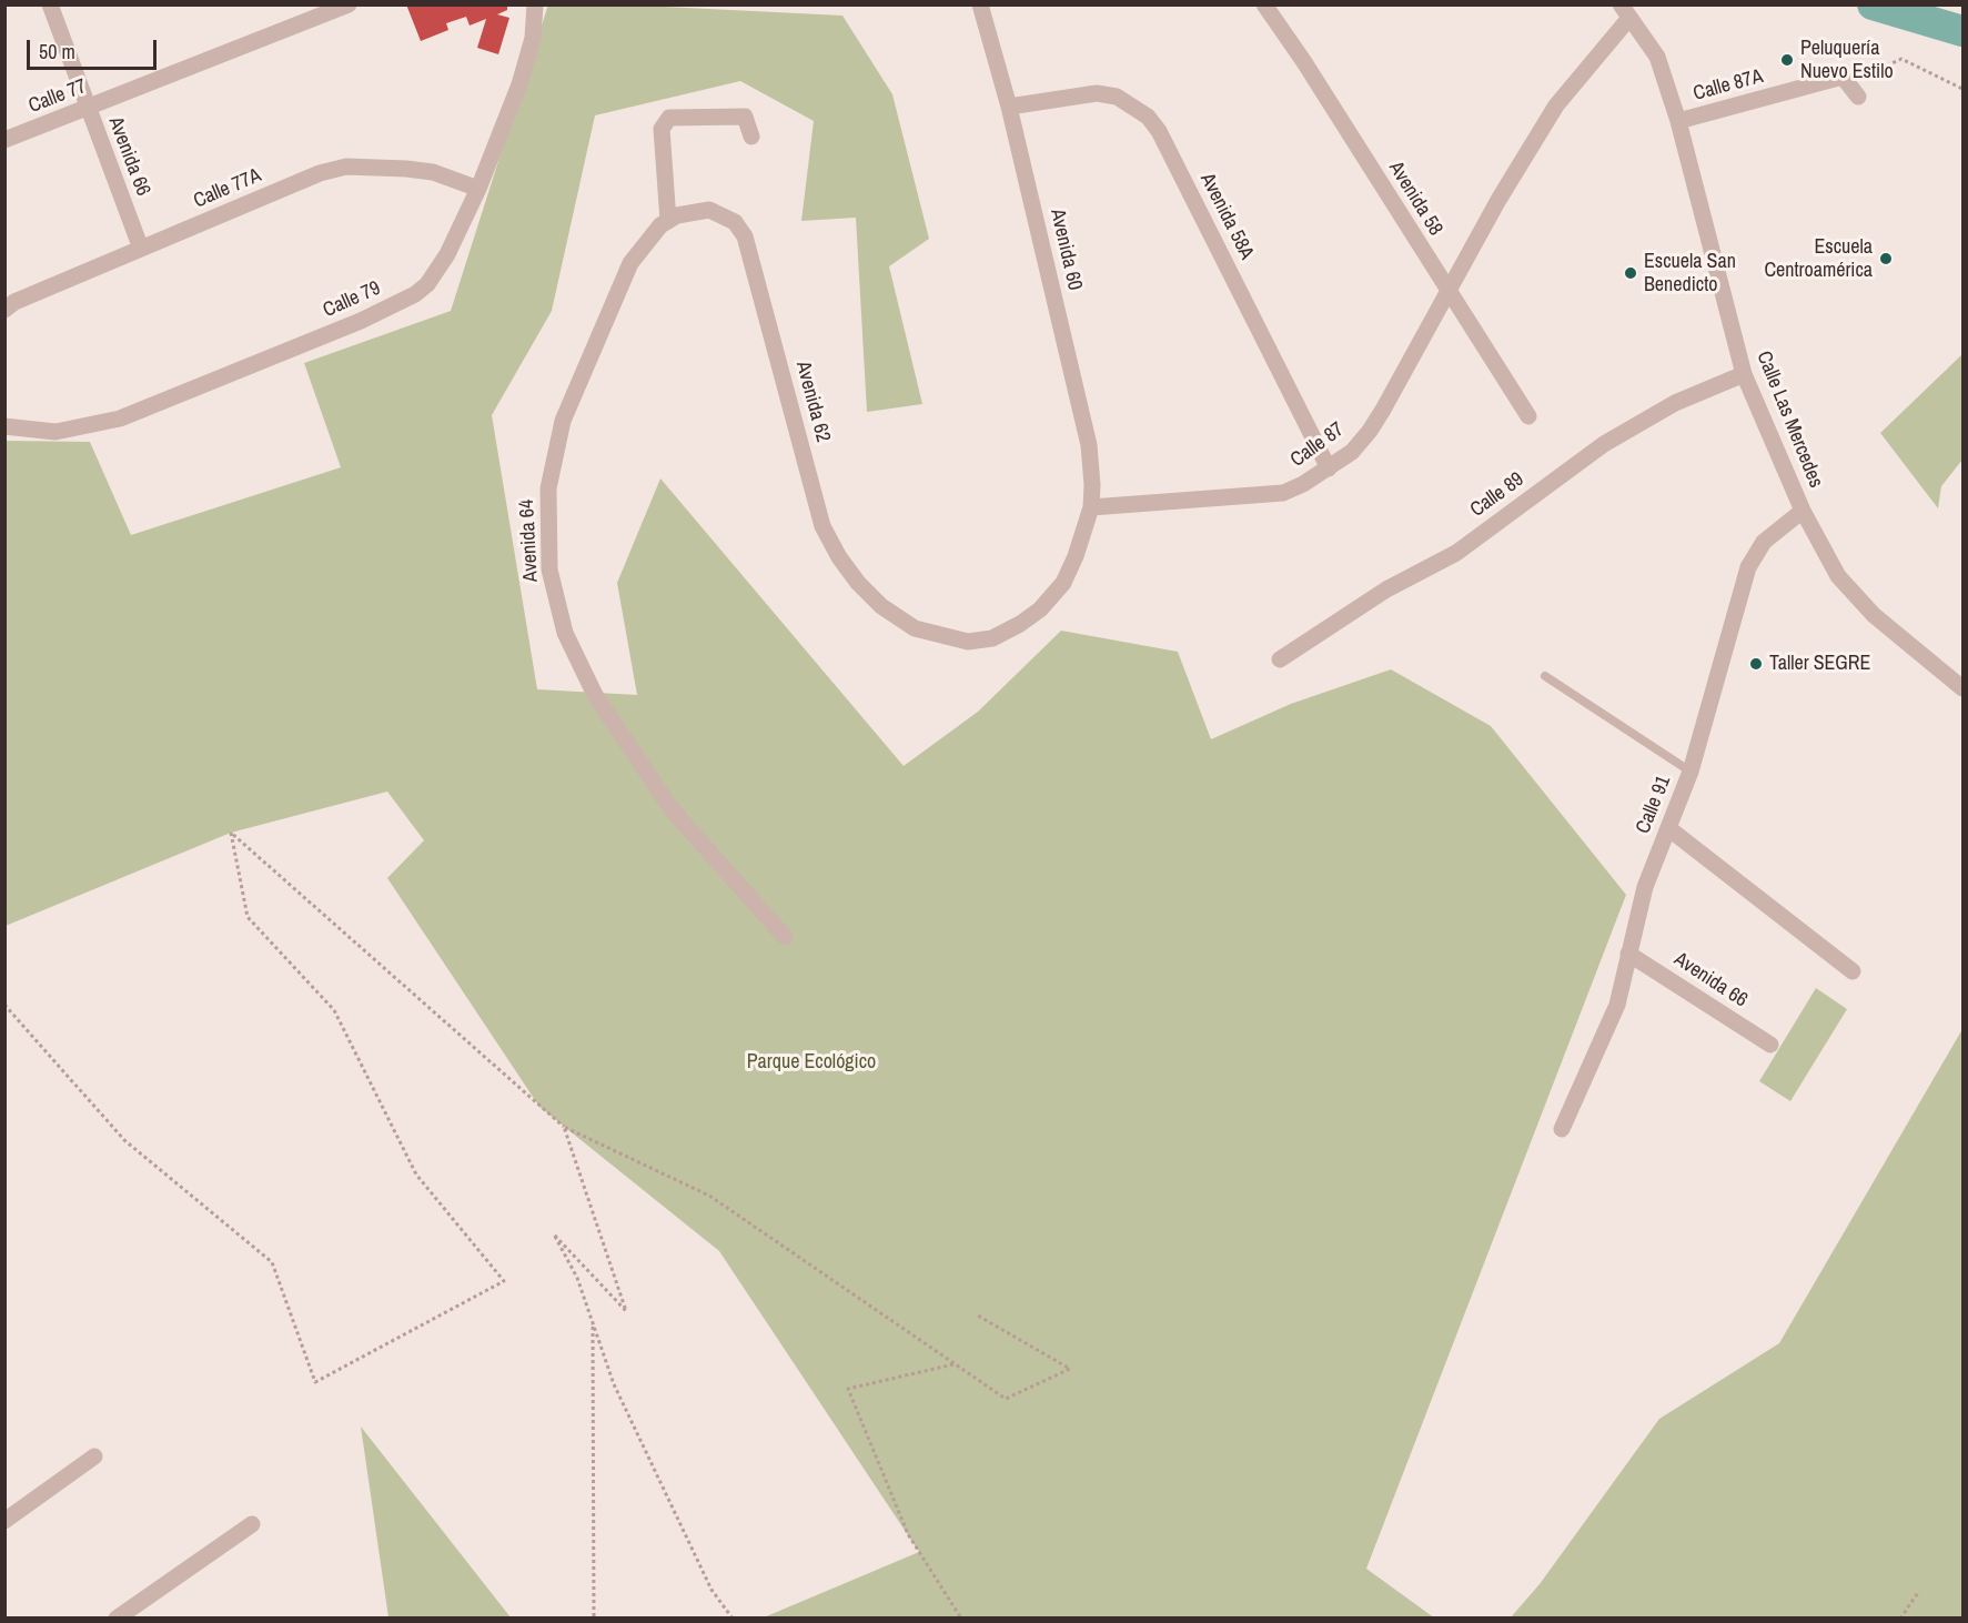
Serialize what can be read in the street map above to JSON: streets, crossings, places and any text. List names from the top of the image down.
{
  "streets": {
    "street": [
      "Calle 87A",
      "Calle 77",
      "Avenida 66",
      "Calle 77A",
      "Avenida 58",
      "Avenida 58A",
      "Avenida 60",
      "Calle 79",
      "Avenida 62",
      "Calle Las Mercedes",
      "Calle 87",
      "Calle 89",
      "Avenida 64",
      "Calle 91"
    ]
  },
  "crossings": [
    ["Calle 87A", "Calle Las Mercedes"],
    ["Calle 77", "Avenida 66"],
    ["Avenida 66", "Calle 77A"],
    ["Avenida 66", "Calle 91"],
    ["Calle 77A", "Calle 79"],
    ["Avenida 58", "Calle 87"],
    ["Avenida 58A", "Avenida 60"],
    ["Avenida 58A", "Calle 87"],
    ["Avenida 60", "Avenida 62"],
    ["Avenida 60", "Calle 87"],
    ["Avenida 62", "Calle 87"],
    ["Avenida 62", "Avenida 64"],
    ["Calle Las Mercedes", "Calle 87"],
    ["Calle Las Mercedes", "Calle 89"],
    ["Calle Las Mercedes", "Calle 91"]
  ],
  "parks": ["Parque Ecológico"],
  "places": [
    "Peluquería Nuevo Estilo",
    "Escuela Centroamérica",
    "Escuela San Benedicto",
    "Taller SEGRE"
  ],
  "scale_bar": "50 m"
}
